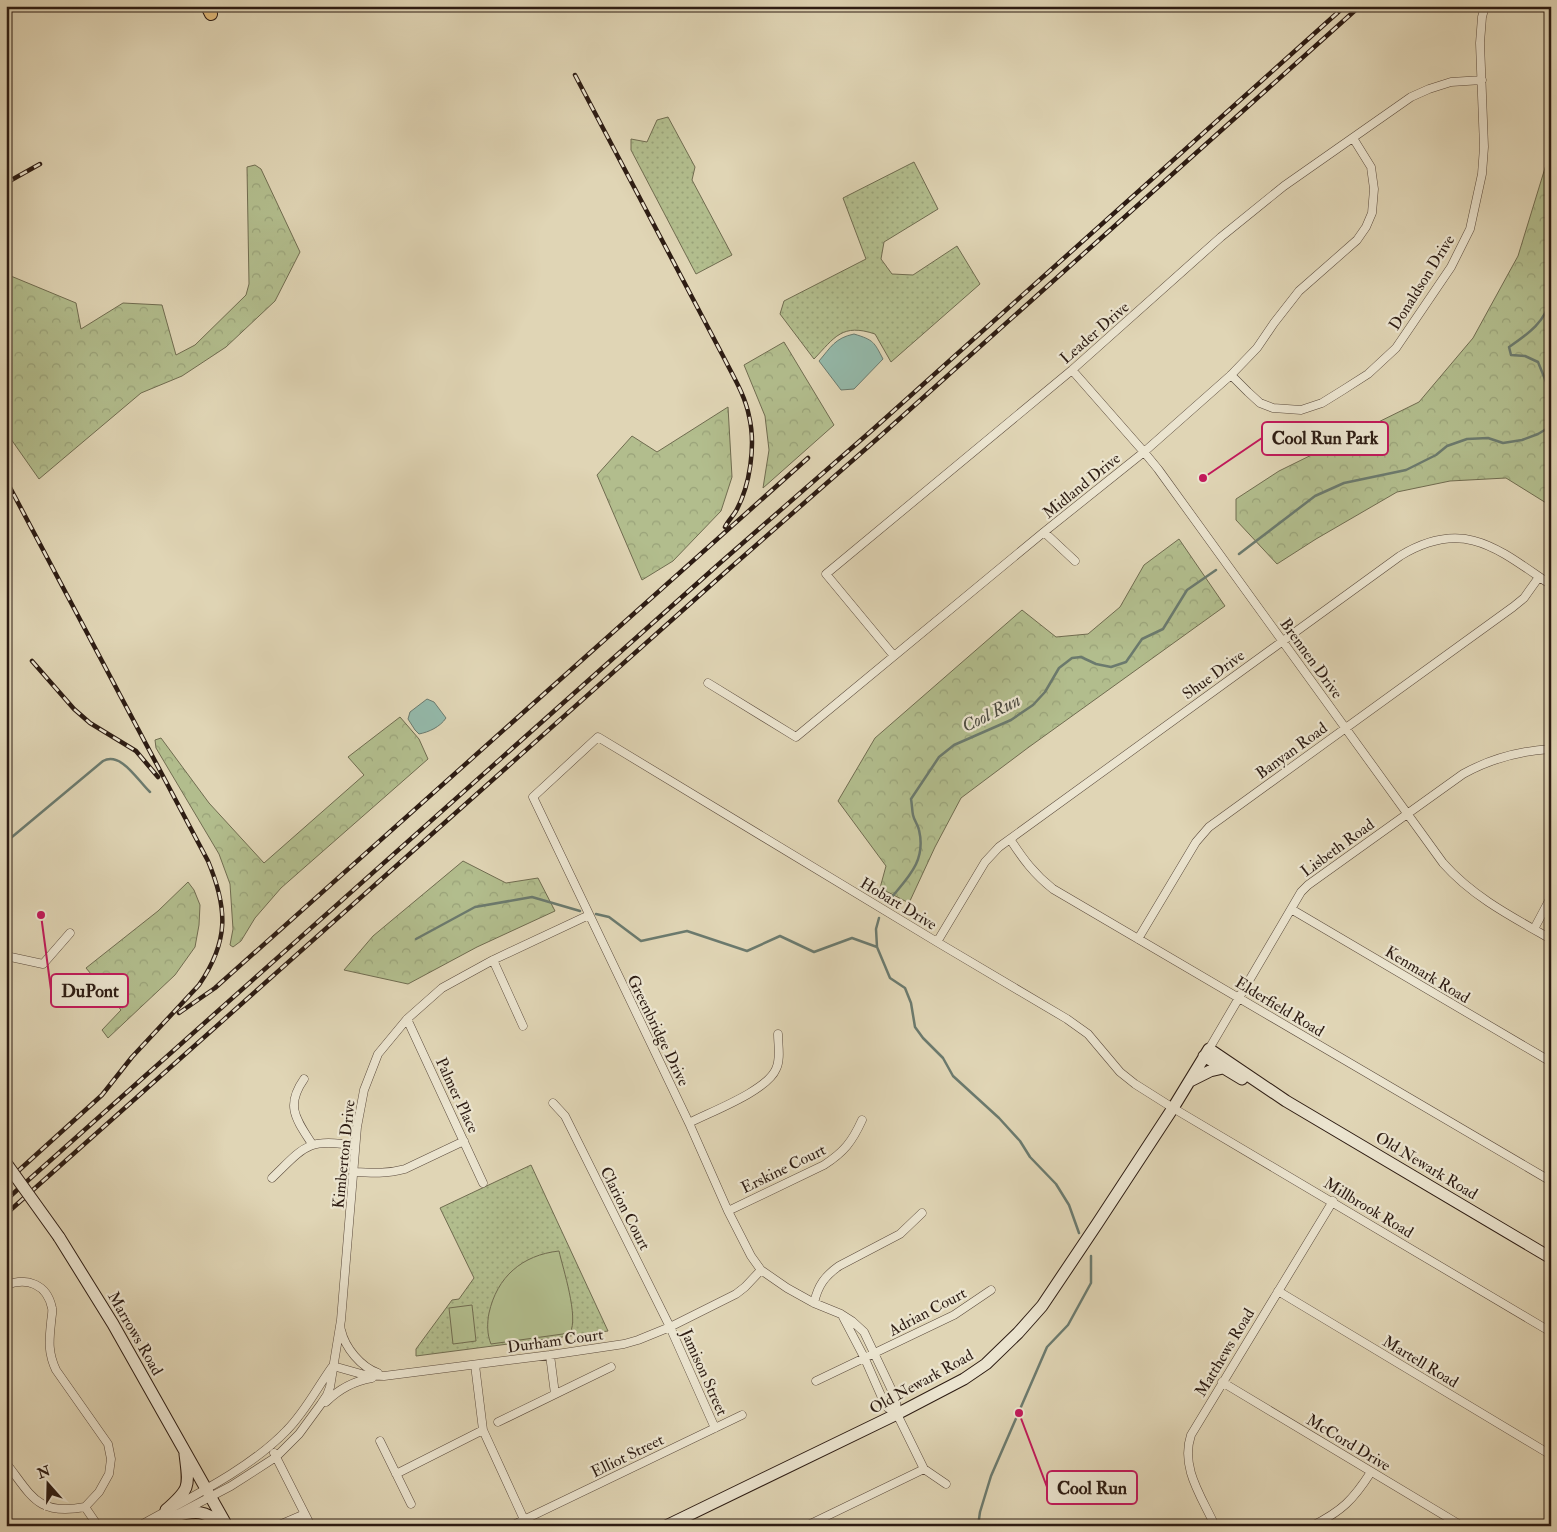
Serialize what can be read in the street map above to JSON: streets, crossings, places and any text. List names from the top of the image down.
{
  "streets": {
    "street": [
      "Donaldson Drive",
      "Leader Drive",
      "Midland Drive",
      "Brennen Drive",
      "Shue Drive",
      "Banyan Road",
      "Lisbeth Road",
      "Hobart Drive",
      "Kenmark Road",
      "Elderfield Road",
      "Greenbridge Drive",
      "Palmer Place",
      "Kimberton Drive",
      "Old Newark Road",
      "Erskine Court",
      "Millbrook Road",
      "Clarion Court",
      "Adrian Court",
      "Marrows Road",
      "Durham Court",
      "Matthews Road",
      "Martell Road",
      "Jamison Street",
      "McCord Drive",
      "Elliot Street"
    ]
  },
  "crossings": [
    ["Donaldson Drive", "Leader Drive"],
    ["Donaldson Drive", "Midland Drive"],
    ["Leader Drive", "Midland Drive"],
    ["Leader Drive", "Brennen Drive"],
    ["Midland Drive", "Brennen Drive"],
    ["Brennen Drive", "Shue Drive"],
    ["Brennen Drive", "Banyan Road"],
    ["Brennen Drive", "Lisbeth Road"],
    ["Shue Drive", "Banyan Road"],
    ["Shue Drive", "Hobart Drive"],
    ["Shue Drive", "Elderfield Road"],
    ["Banyan Road", "Elderfield Road"],
    ["Lisbeth Road", "Kenmark Road"],
    ["Lisbeth Road", "Elderfield Road"],
    ["Lisbeth Road", "Old Newark Road"],
    ["Hobart Drive", "Greenbridge Drive"],
    ["Hobart Drive", "Old Newark Road"],
    ["Hobart Drive", "Millbrook Road"],
    ["Greenbridge Drive", "Kimberton Drive"],
    ["Greenbridge Drive", "Old Newark Road"],
    ["Greenbridge Drive", "Erskine Court"],
    ["Greenbridge Drive", "Adrian Court"],
    ["Greenbridge Drive", "Durham Court"],
    ["Palmer Place", "Kimberton Drive"],
    ["Kimberton Drive", "Marrows Road"],
    ["Kimberton Drive", "Durham Court"],
    ["Old Newark Road", "Millbrook Road"],
    ["Millbrook Road", "Matthews Road"],
    ["Clarion Court", "Durham Court"],
    ["Clarion Court", "Jamison Street"],
    ["Durham Court", "Jamison Street"],
    ["Matthews Road", "Martell Road"],
    ["Matthews Road", "McCord Drive"],
    ["Jamison Street", "Elliot Street"]
  ],
  "water": ["Cool Run"],
  "places": ["Cool Run Park", "DuPont", "Cool Run"],
  "north": "top"
}
